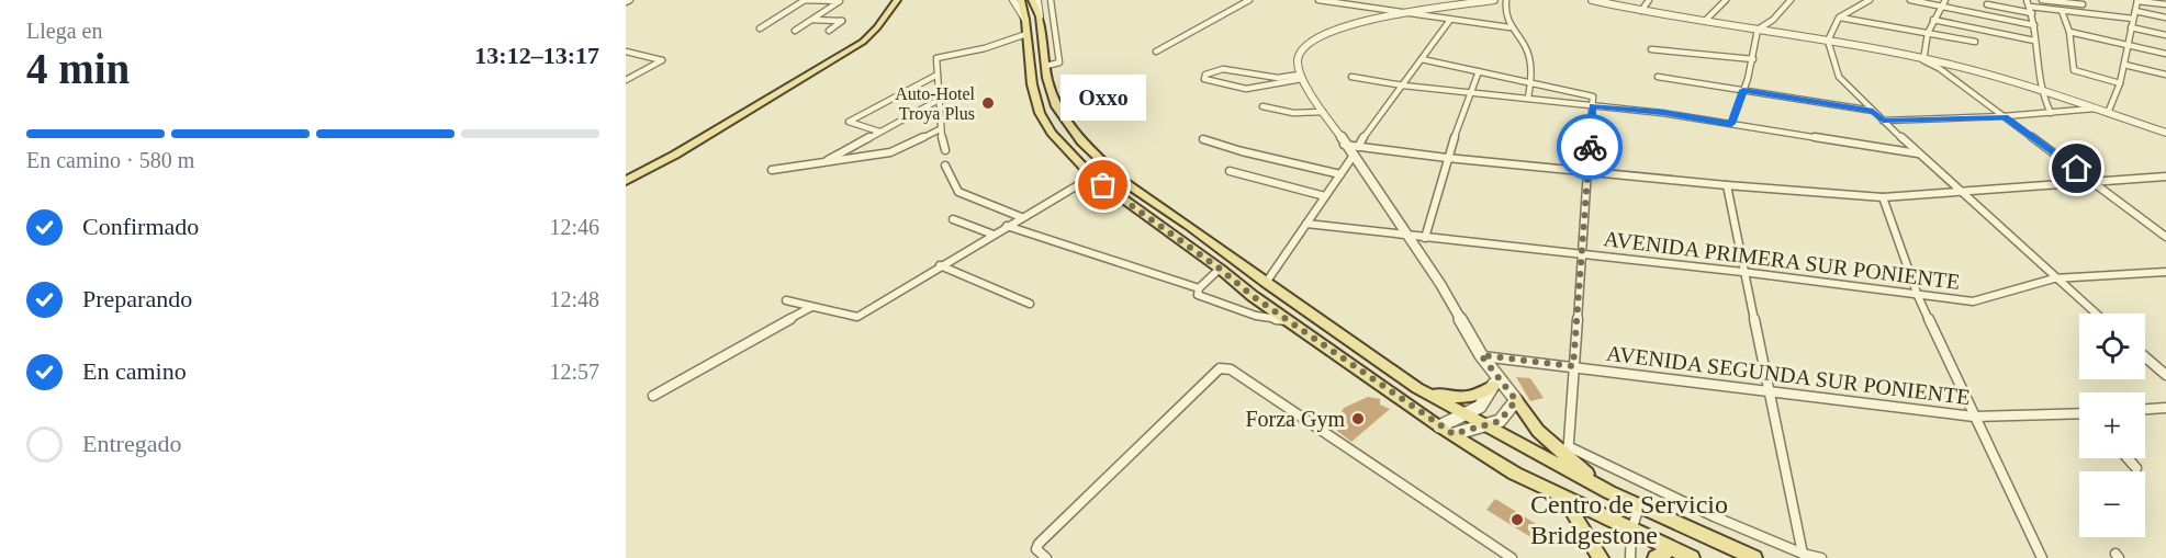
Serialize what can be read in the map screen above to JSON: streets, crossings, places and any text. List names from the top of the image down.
{
  "streets": {
    "street": ["AVENIDA PRIMERA SUR PONIENTE", "AVENIDA SEGUNDA SUR PONIENTE"]
  },
  "places": [
    "Auto-Hotel Troya Plus",
    "Oxxo",
    "Forza Gym",
    "Centro de Servicio Bridgestone"
  ],
  "page": {
    "heading": ["4 min", "Llega en", "13:12–13:17"],
    "bubble": "Oxxo",
    "bar": "En camino · 580 m",
    "list": [
      ["Confirmado", "12:46"],
      ["Preparando", "12:48"],
      ["En camino", "12:57"],
      "Entregado"
    ],
    "map_buttons": ["+", "−"]
  }
}
